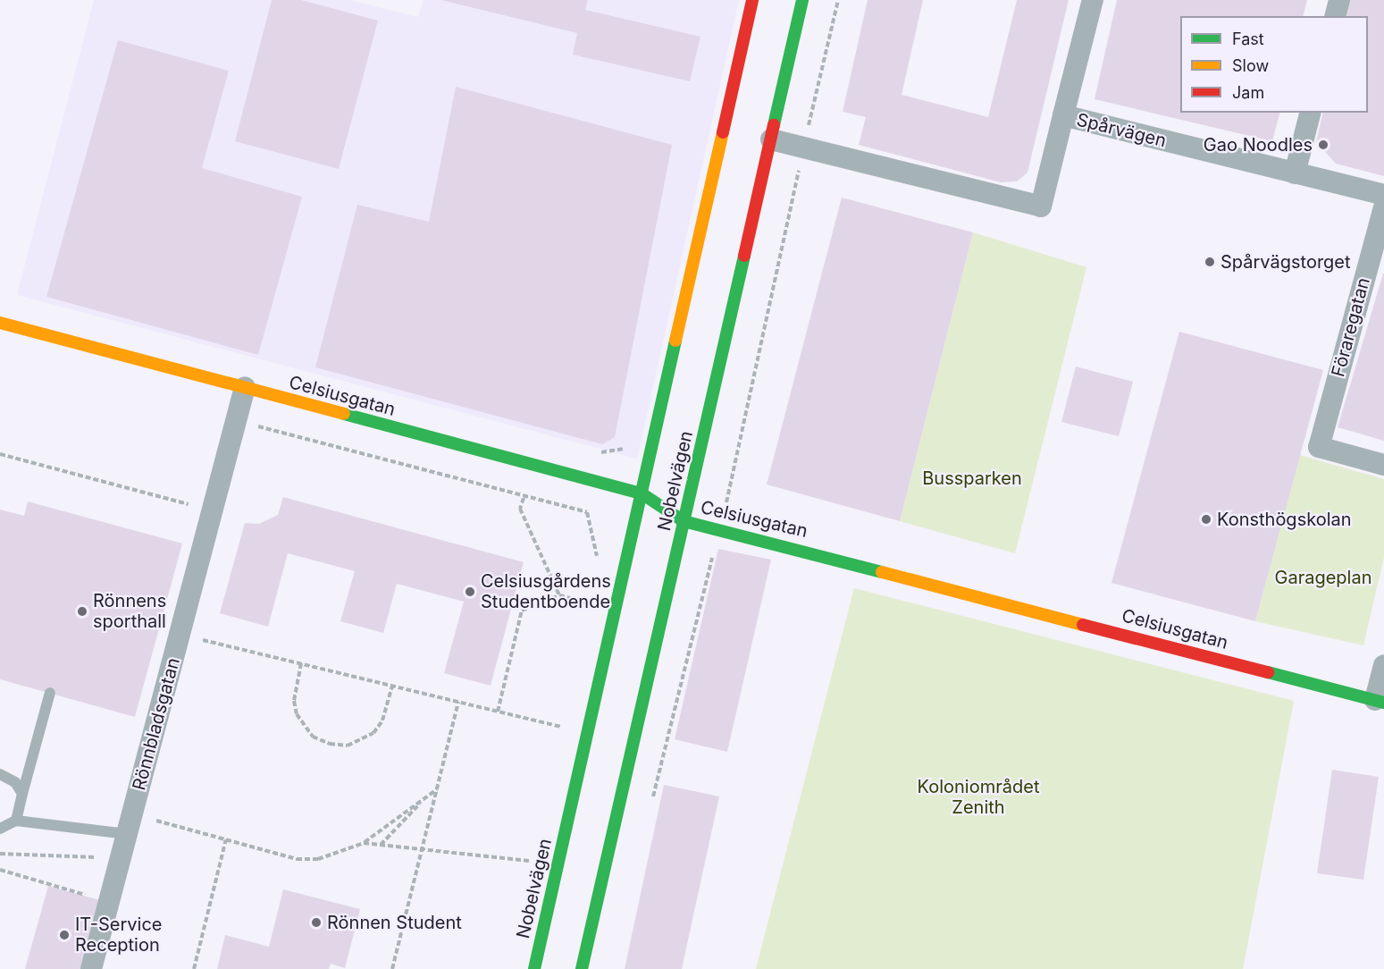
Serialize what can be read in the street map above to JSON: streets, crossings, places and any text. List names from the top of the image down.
{
  "streets": {
    "main road": ["Celsiusgatan", "Nobelvägen"],
    "street": ["Spårvägen", "Föraregatan", "Rönnbladsgatan"]
  },
  "crossings": [
    ["Spårvägen", "Nobelvägen"],
    ["Celsiusgatan", "Nobelvägen"],
    ["Celsiusgatan", "Rönnbladsgatan"]
  ],
  "parks": ["Bussparken", "Garageplan", "Koloniområdet Zenith"],
  "places": [
    "Gao Noodles",
    "Spårvägstorget",
    "Konsthögskolan",
    "Celsiusgårdens Studentboende",
    "Rönnens sporthall",
    "Rönnen Student",
    "IT-Service Reception"
  ],
  "legend": ["Fast", "Slow", "Jam"]
}
